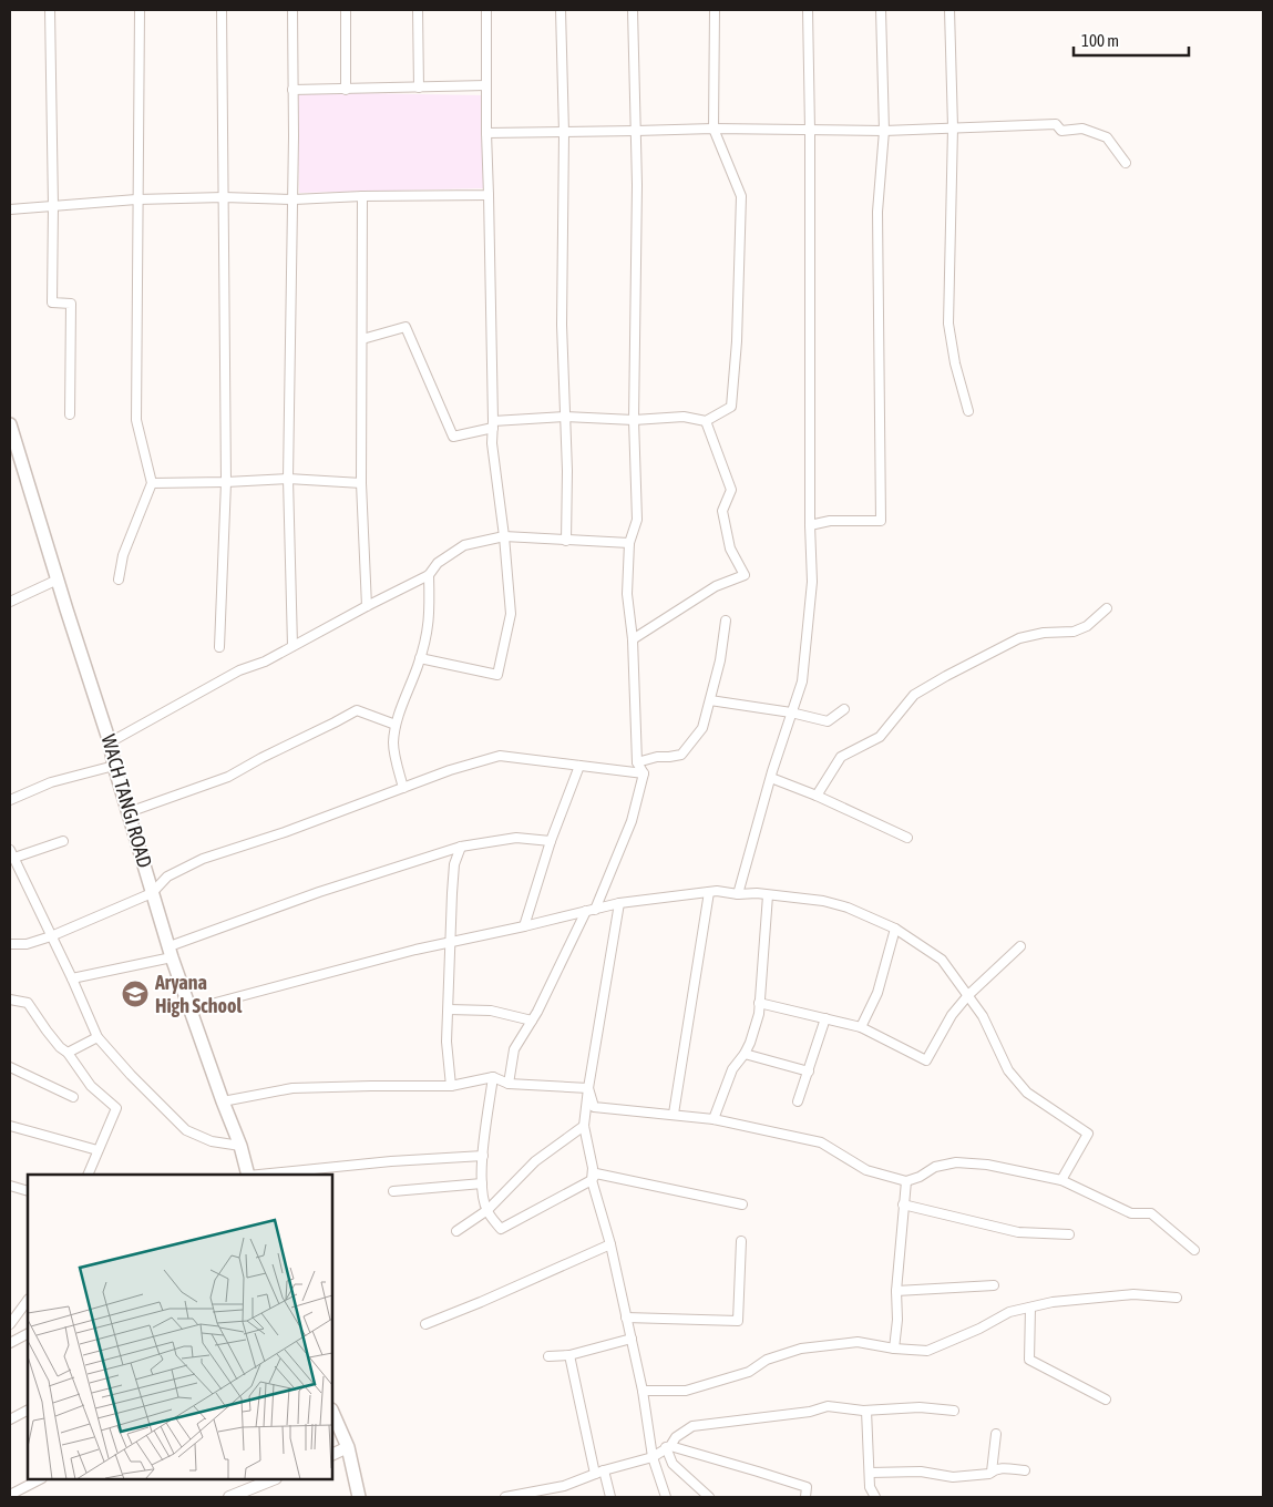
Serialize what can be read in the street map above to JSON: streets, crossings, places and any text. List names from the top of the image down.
{
  "streets": {
    "main road": ["WACH TANGI ROAD"]
  },
  "places": {
    "school or university": ["Aryana High School"]
  },
  "scale_bar": "100 m"
}
